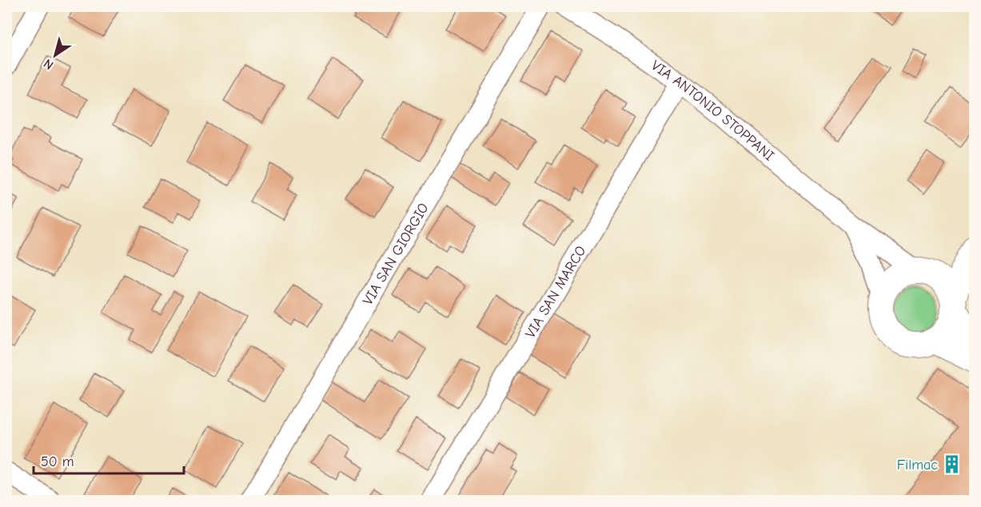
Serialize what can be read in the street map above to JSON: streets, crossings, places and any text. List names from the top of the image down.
{
  "streets": {
    "street": ["VIA ANTONIO STOPPANI", "VIA SAN GIORGIO", "VIA SAN MARCO"]
  },
  "crossings": [
    ["VIA ANTONIO STOPPANI", "VIA SAN MARCO"]
  ],
  "places": {
    "building": ["Filmac"]
  },
  "scale_bar": "50 m",
  "north": "bottom left"
}
